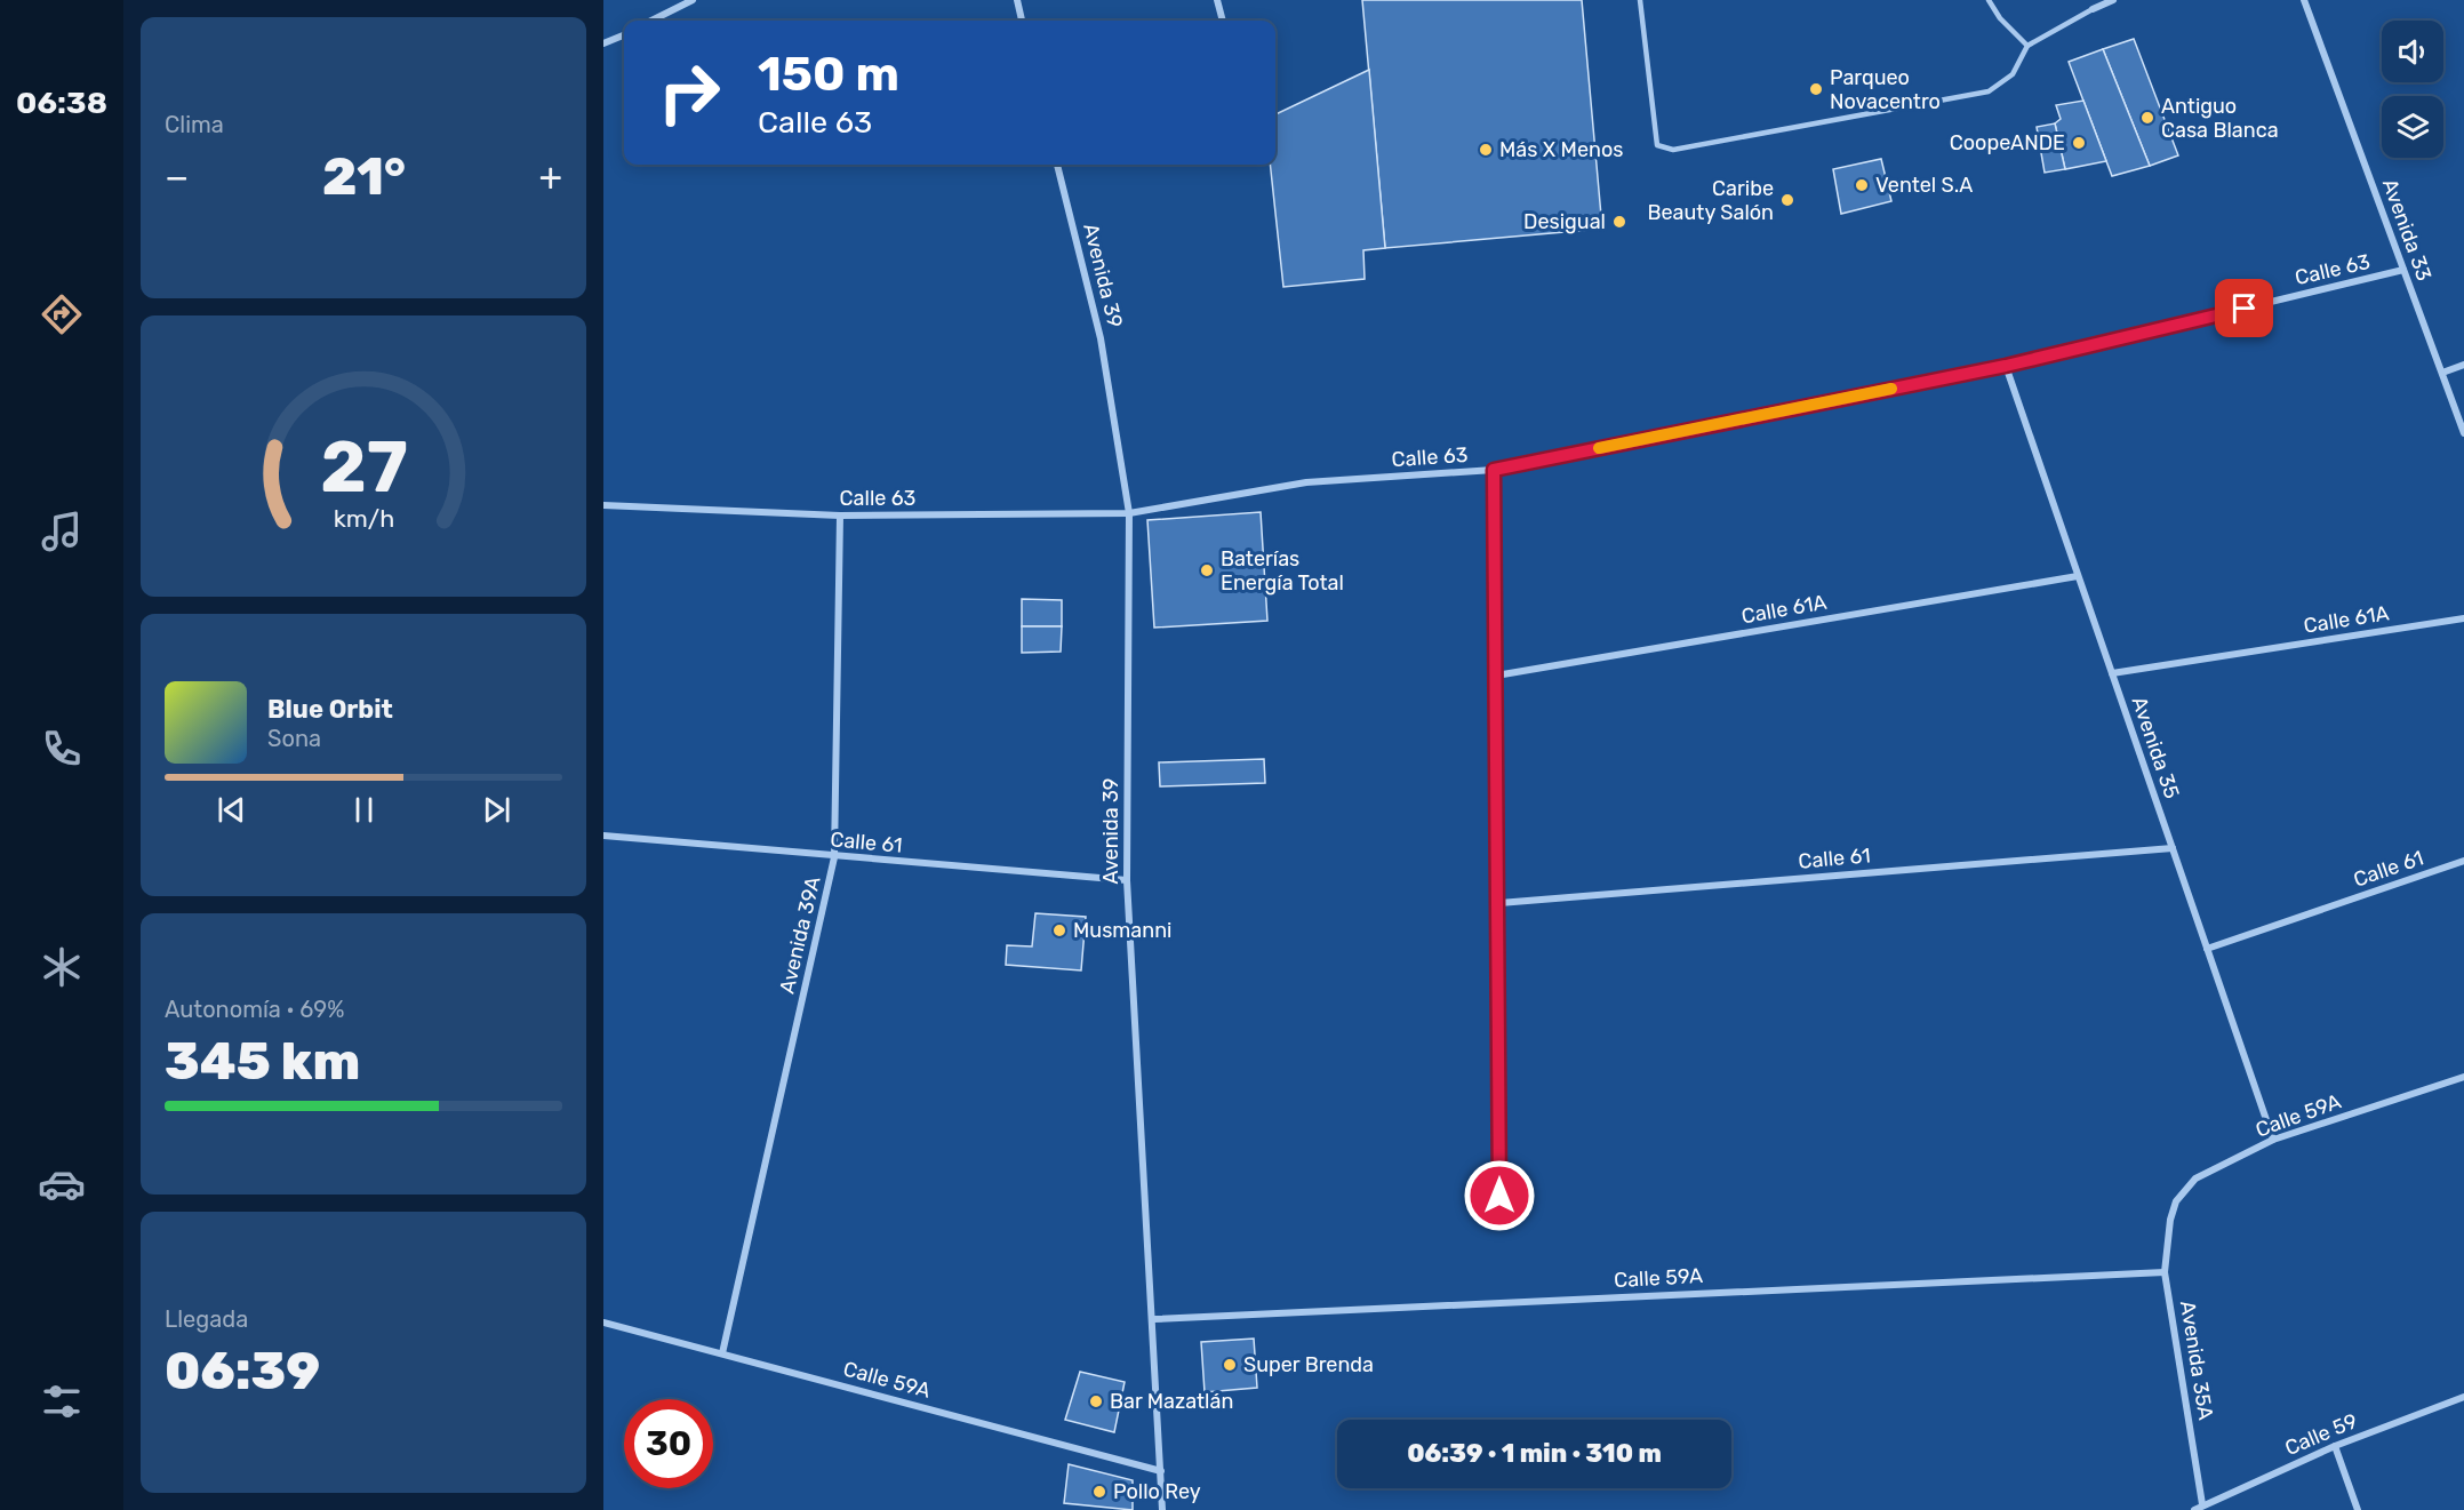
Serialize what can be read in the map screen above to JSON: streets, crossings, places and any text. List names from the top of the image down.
{
  "streets": {
    "street": [
      "Avenida 33",
      "Calle 63",
      "Avenida 39",
      "Calle 61A",
      "Avenida 35",
      "Calle 61",
      "Avenida 39A",
      "Calle 59A",
      "Avenida 35A",
      "Calle 59"
    ]
  },
  "crossings": [
    ["Avenida 33", "Calle 63"],
    ["Calle 63", "Avenida 39"],
    ["Calle 63", "Avenida 35"],
    ["Calle 63", "Avenida 39A"],
    ["Avenida 39", "Calle 61"],
    ["Avenida 39", "Calle 59A"],
    ["Calle 61A", "Avenida 35"],
    ["Avenida 35", "Calle 61"],
    ["Avenida 35", "Calle 59A"],
    ["Calle 61", "Avenida 39A"],
    ["Avenida 39A", "Calle 59A"],
    ["Calle 59A", "Avenida 35A"],
    ["Avenida 35A", "Calle 59"]
  ],
  "places": [
    "Parqueo Novacentro",
    "Antiguo Casa Blanca",
    "CoopeANDE",
    "Más X Menos",
    "Ventel S.A",
    "Caribe Beauty Salón",
    "Desigual",
    "Baterías Energía Total",
    "Musmanni",
    "Super Brenda",
    "Bar Mazatlán",
    "Pollo Rey"
  ],
  "page": {
    "tabs": "06:38",
    "tile": [
      "Clima",
      ["Autonomía · 69%", "345 km"],
      ["Llegada", "06:39"]
    ],
    "turn": ["150 m", "Calle 63"],
    "heat": ["−", "21°", "+"],
    "song": ["Blue Orbit", "Sona"],
    "limit": "30",
    "trip": "06:39 · 1 min · 310 m",
    "gauge": ["27", "km/h"]
  }
}
